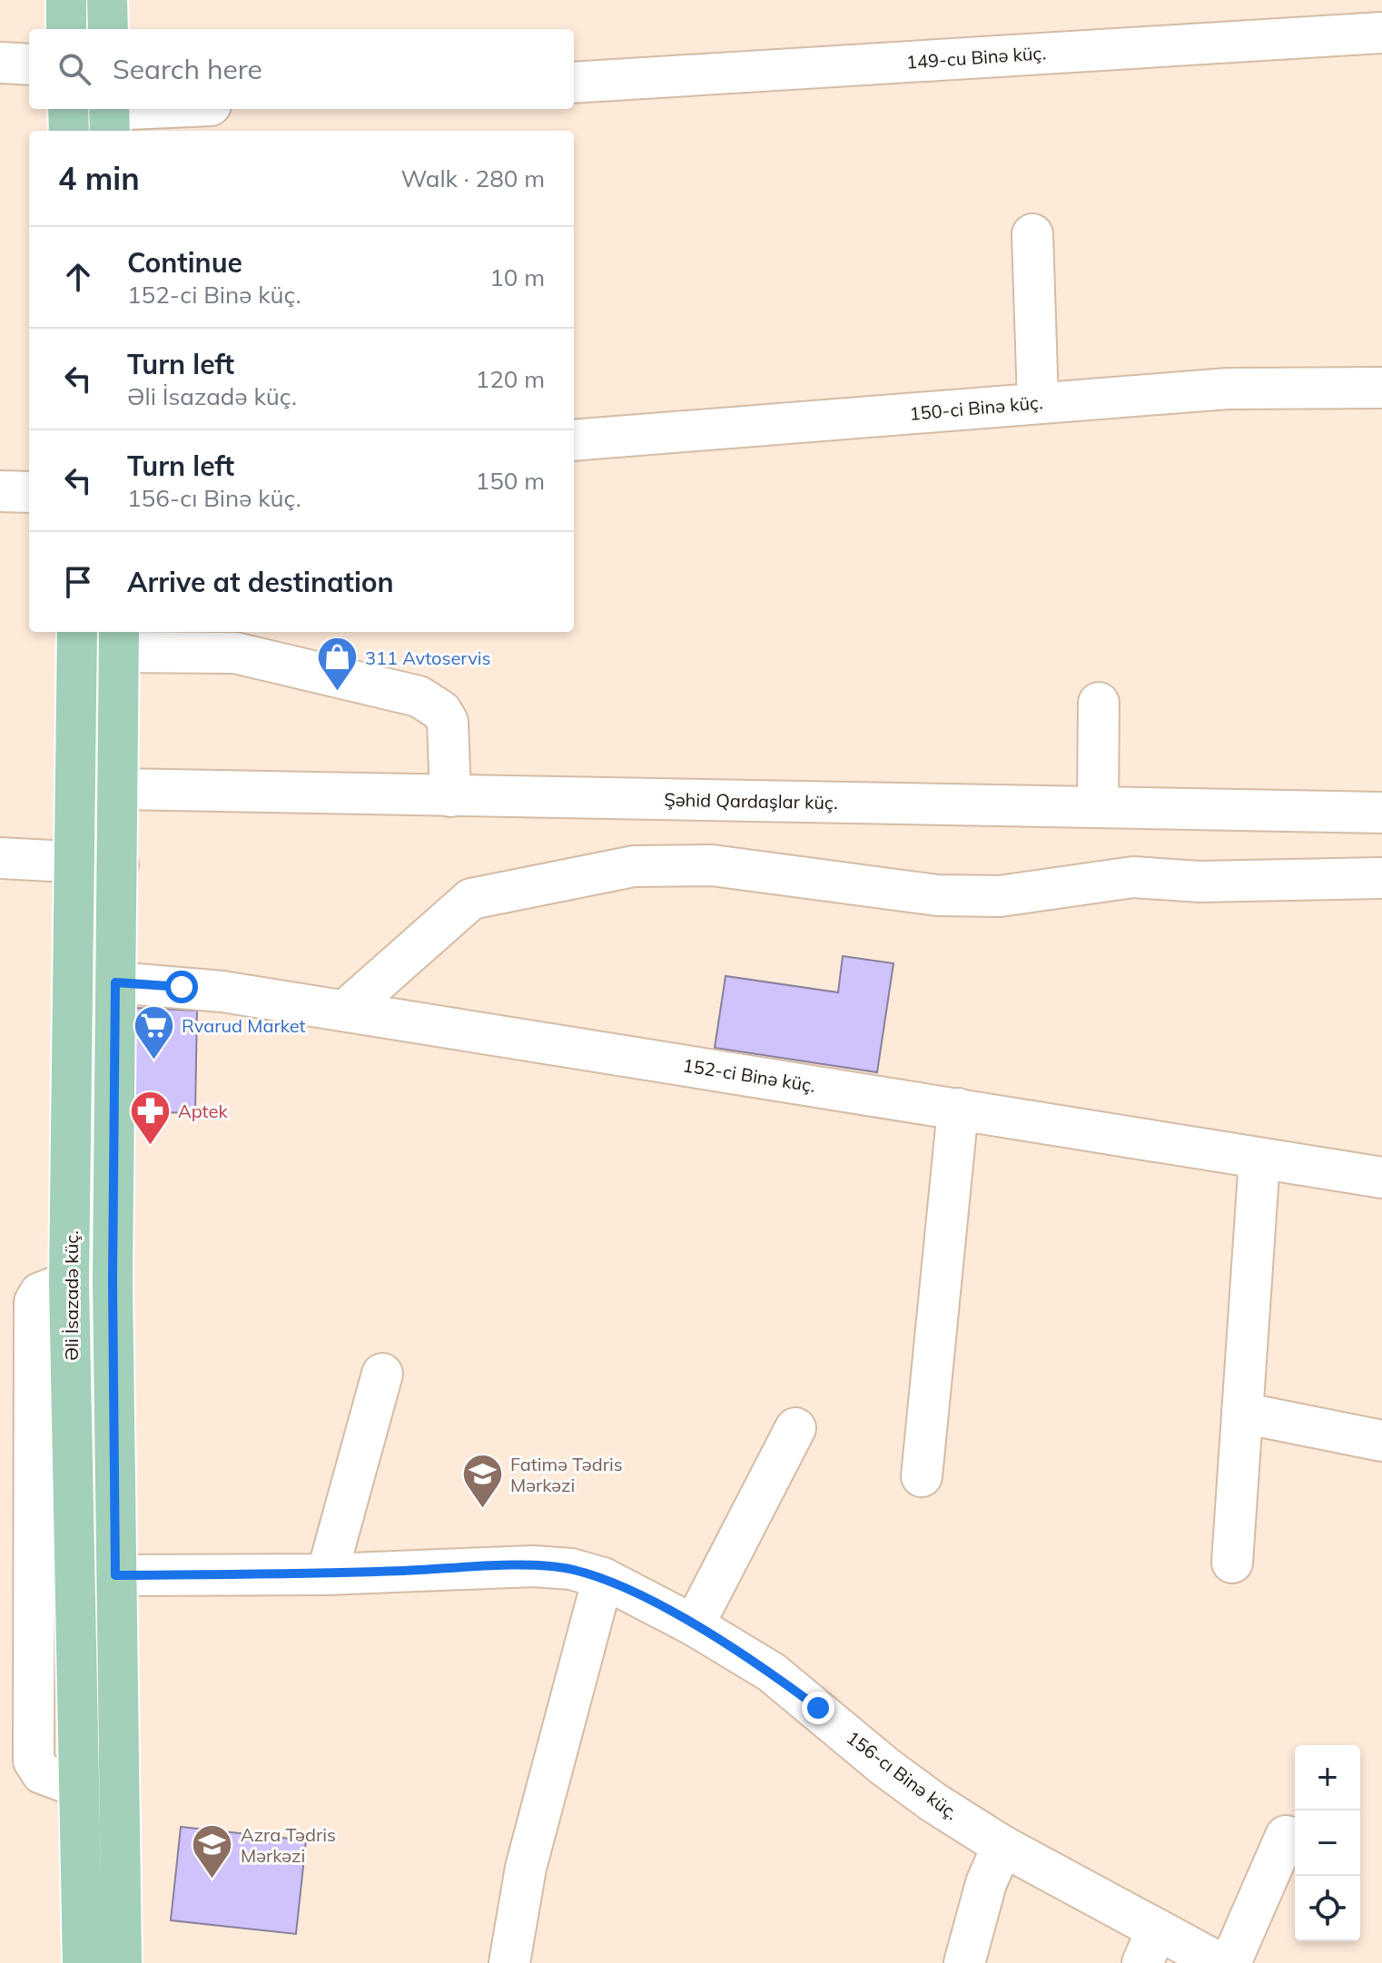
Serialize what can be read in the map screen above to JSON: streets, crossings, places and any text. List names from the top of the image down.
{
  "streets": {
    "main road": ["Əli İsazadə küç."],
    "street": [
      "149-cu Binə küç.",
      "150-ci Binə küç.",
      "Şəhid Qardaşlar küç.",
      "152-ci Binə küç.",
      "156-cı Binə küç."
    ]
  },
  "places": {
    "shop": ["311 Avtoservis"],
    "supermarket": ["Rvarud Market"],
    "pharmacy": ["Aptek"],
    "school or university": ["Fatimə Tədris Mərkəzi", "Azra Tədris Mərkəzi"]
  },
  "page": {
    "search": "Search here",
    "heading": ["4 min", "Walk · 280 m"],
    "list": [
      ["Continue", "152-ci Binə küç.", "10 m"],
      ["Turn left", "Əli İsazadə küç.", "120 m"],
      ["Turn left", "156-cı Binə küç.", "150 m"],
      "Arrive at destination"
    ],
    "map_buttons": ["+", "−"]
  }
}
